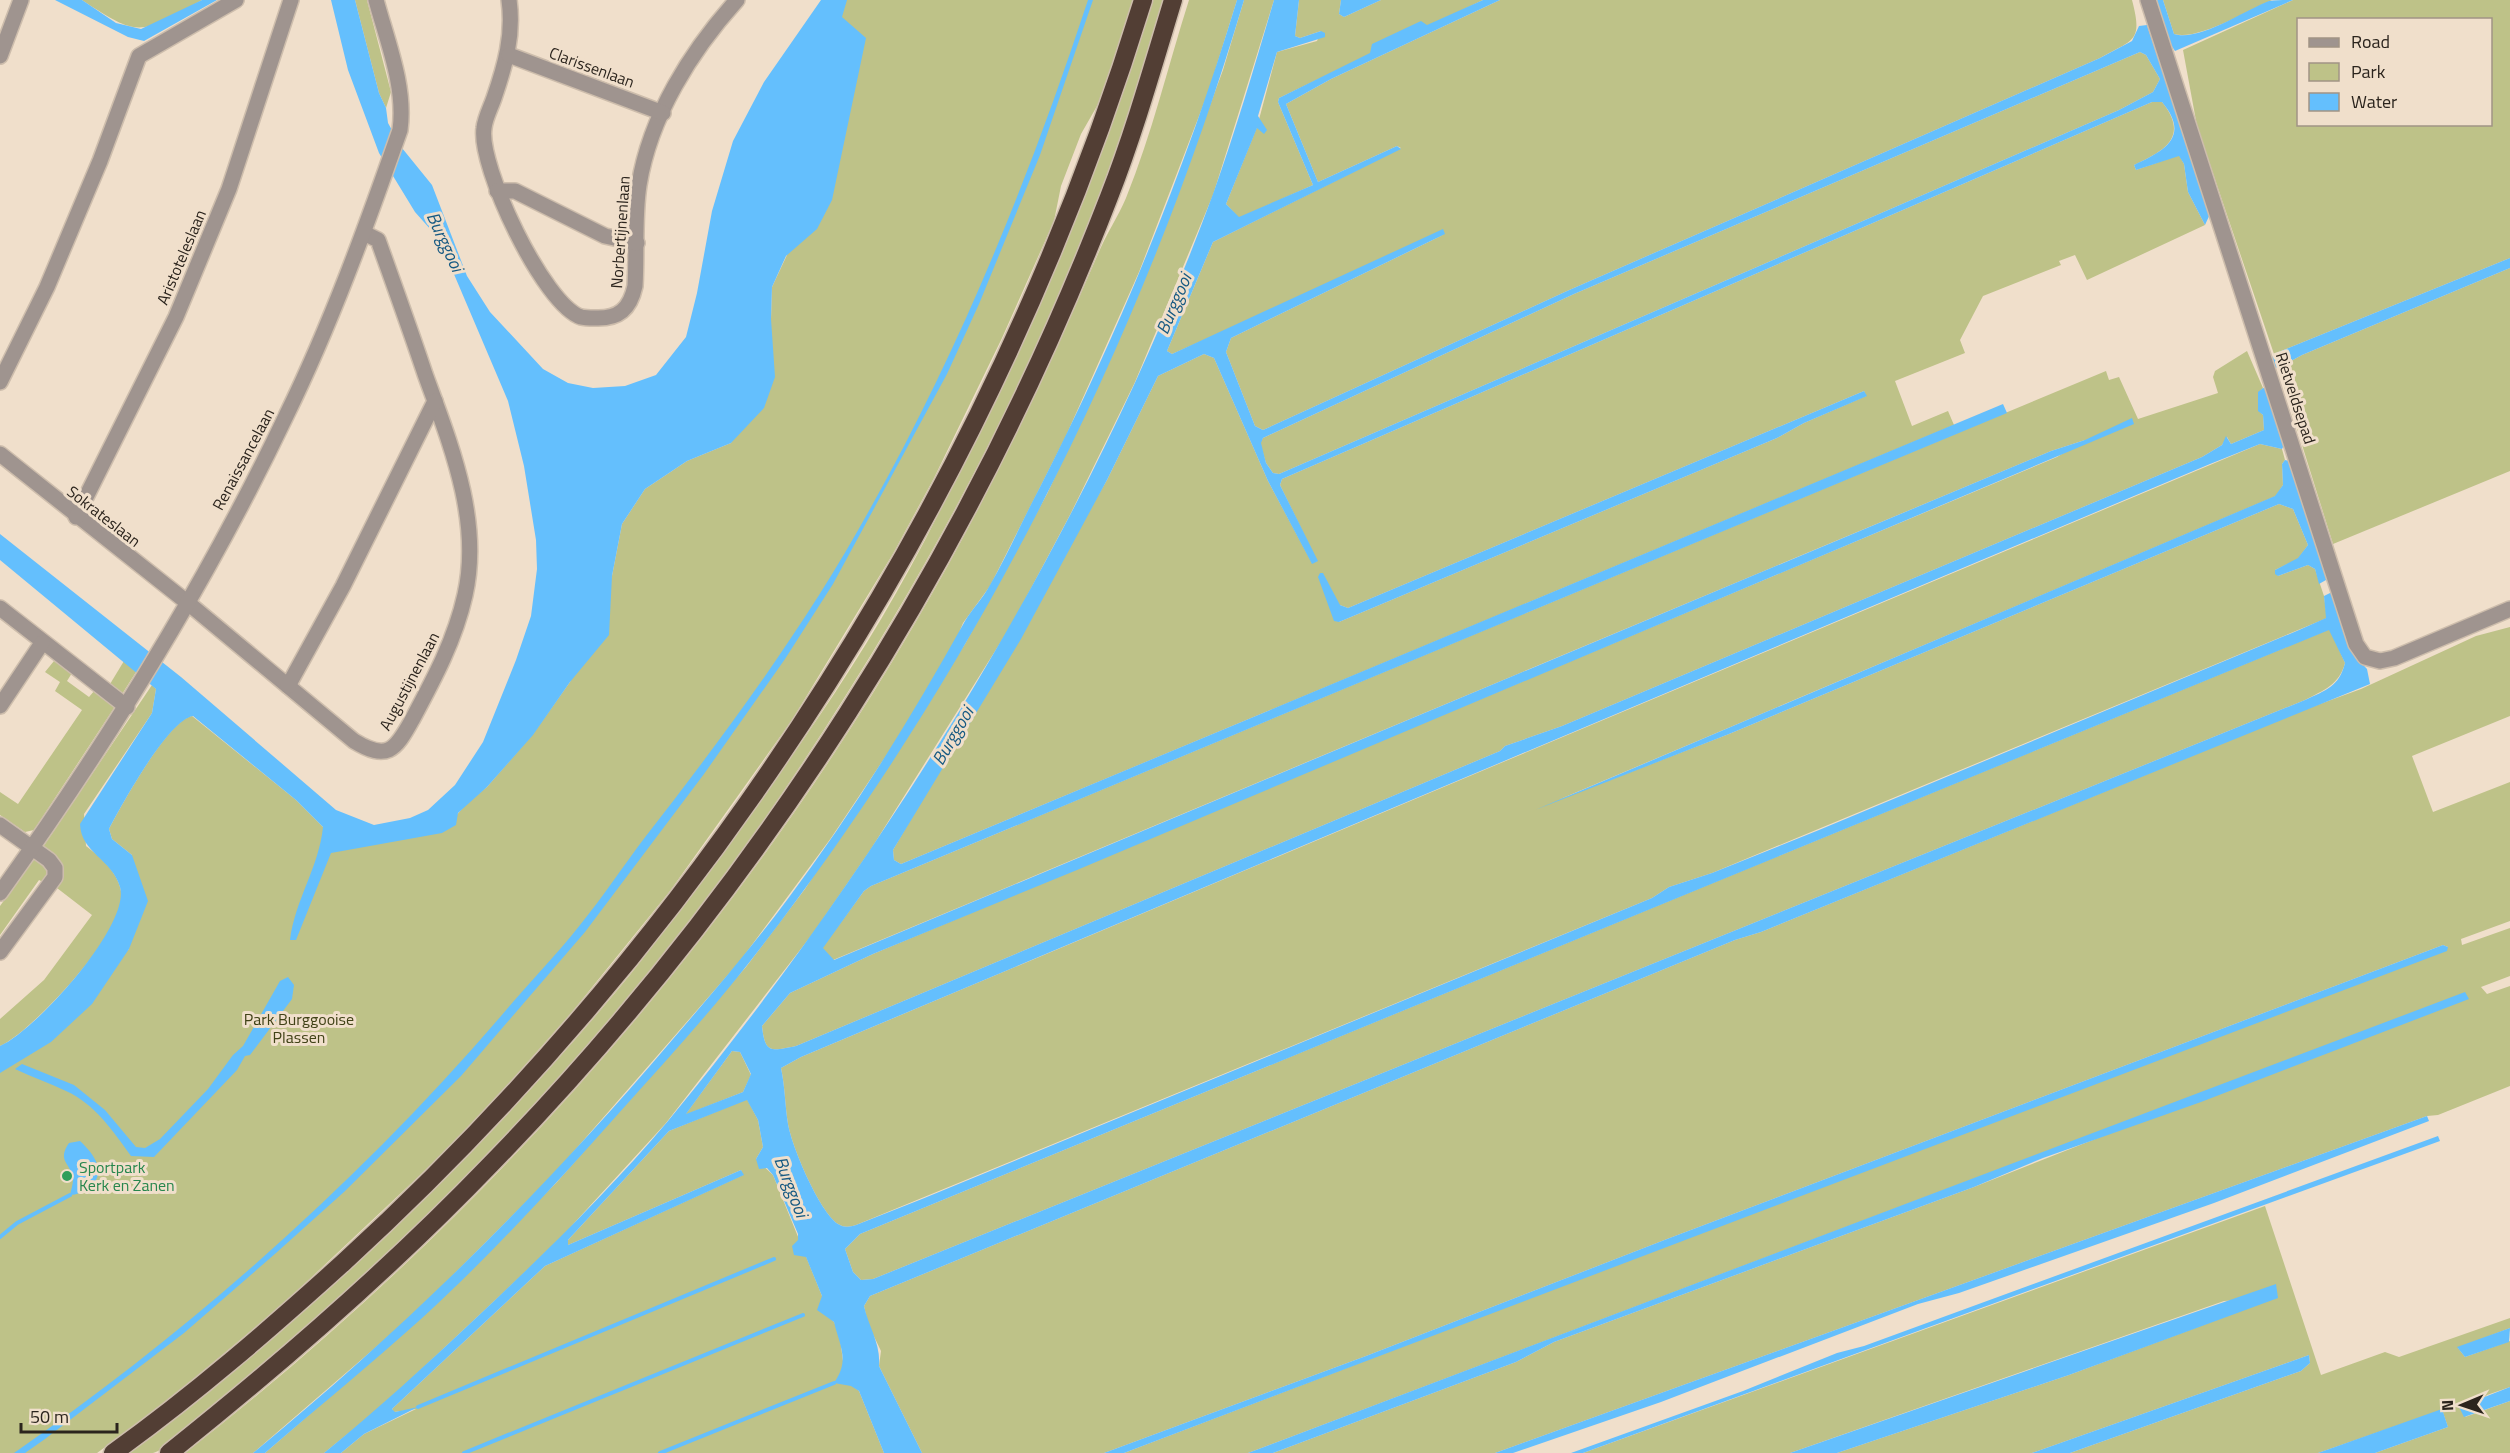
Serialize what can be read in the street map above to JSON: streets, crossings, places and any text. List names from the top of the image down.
{
  "streets": {
    "street": [
      "Clarissenlaan",
      "Norbertijnenlaan",
      "Aristoteleslaan",
      "Rietveldsepad",
      "Renaissancelaan",
      "Sokrateslaan",
      "Augustijnenlaan"
    ]
  },
  "crossings": [
    ["Clarissenlaan", "Norbertijnenlaan"],
    ["Aristoteleslaan", "Sokrateslaan"],
    ["Renaissancelaan", "Sokrateslaan"],
    ["Renaissancelaan", "Augustijnenlaan"],
    ["Sokrateslaan", "Augustijnenlaan"]
  ],
  "water": ["Burggooi"],
  "parks": ["Park Burggooise Plassen"],
  "places": ["Sportpark Kerk en Zanen"],
  "legend": ["Road", "Park", "Water"],
  "scale_bar": "50 m",
  "north": "left"
}
